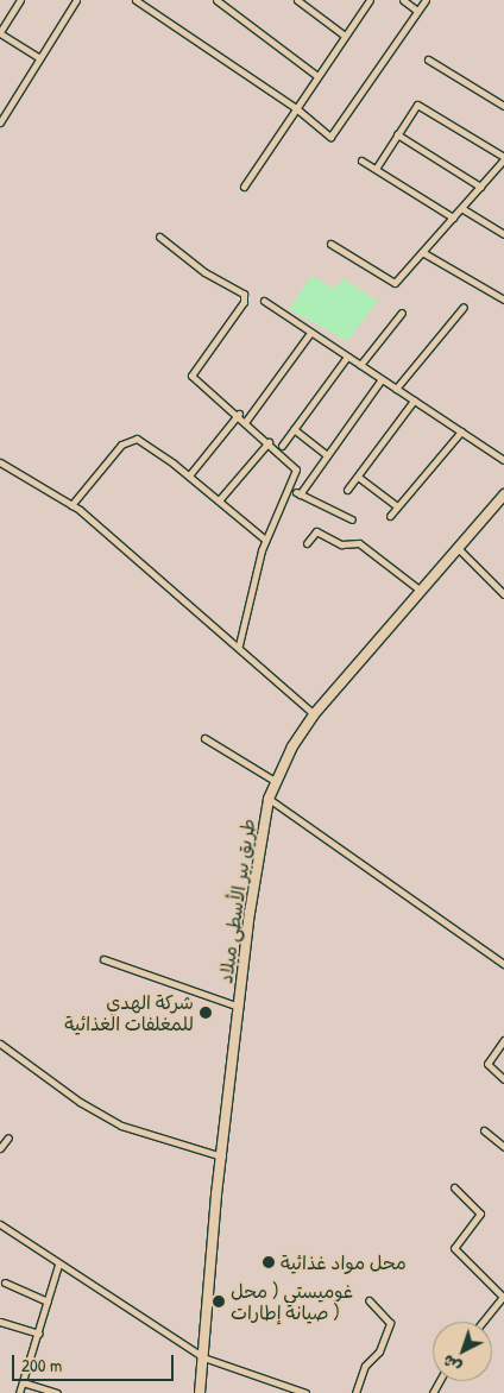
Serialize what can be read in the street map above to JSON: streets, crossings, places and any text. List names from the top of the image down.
{
  "streets": {
    "main road": ["طريق بير الأسطى ميلاد"]
  },
  "places": ["شركة الهدي للمغلفات الغذائية", "محل مواد غذائية", "غوميستي ( محل صيانة إطارات )"],
  "scale_bar": "200 m",
  "north": "bottom left"
}
